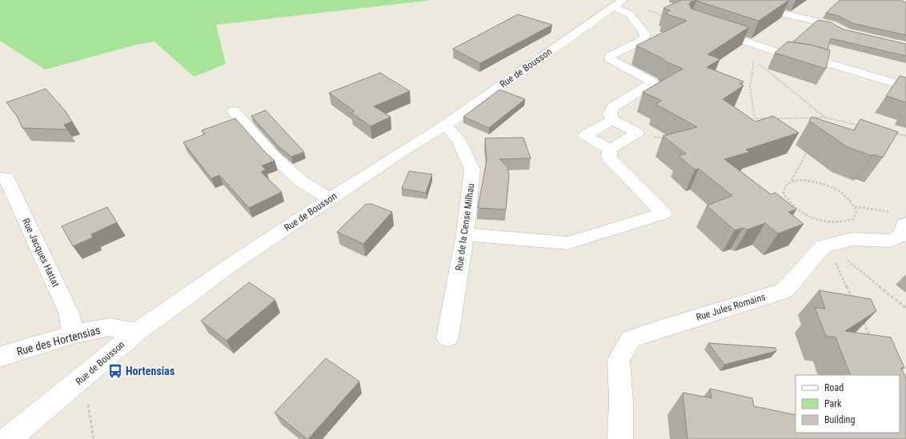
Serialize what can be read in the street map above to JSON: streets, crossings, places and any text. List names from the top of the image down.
{
  "streets": {
    "street": [
      "Rue de Bousson",
      "Rue de la Cense Milhau",
      "Rue Jacques Hattat",
      "Rue Jules Romains",
      "Rue des Hortensias"
    ]
  },
  "crossings": [
    ["Rue de Bousson", "Rue de la Cense Milhau"],
    ["Rue de Bousson", "Rue des Hortensias"],
    ["Rue Jacques Hattat", "Rue des Hortensias"]
  ],
  "places": {
    "bus stop": ["Hortensias"]
  },
  "legend": ["Road", "Park", "Building"]
}
